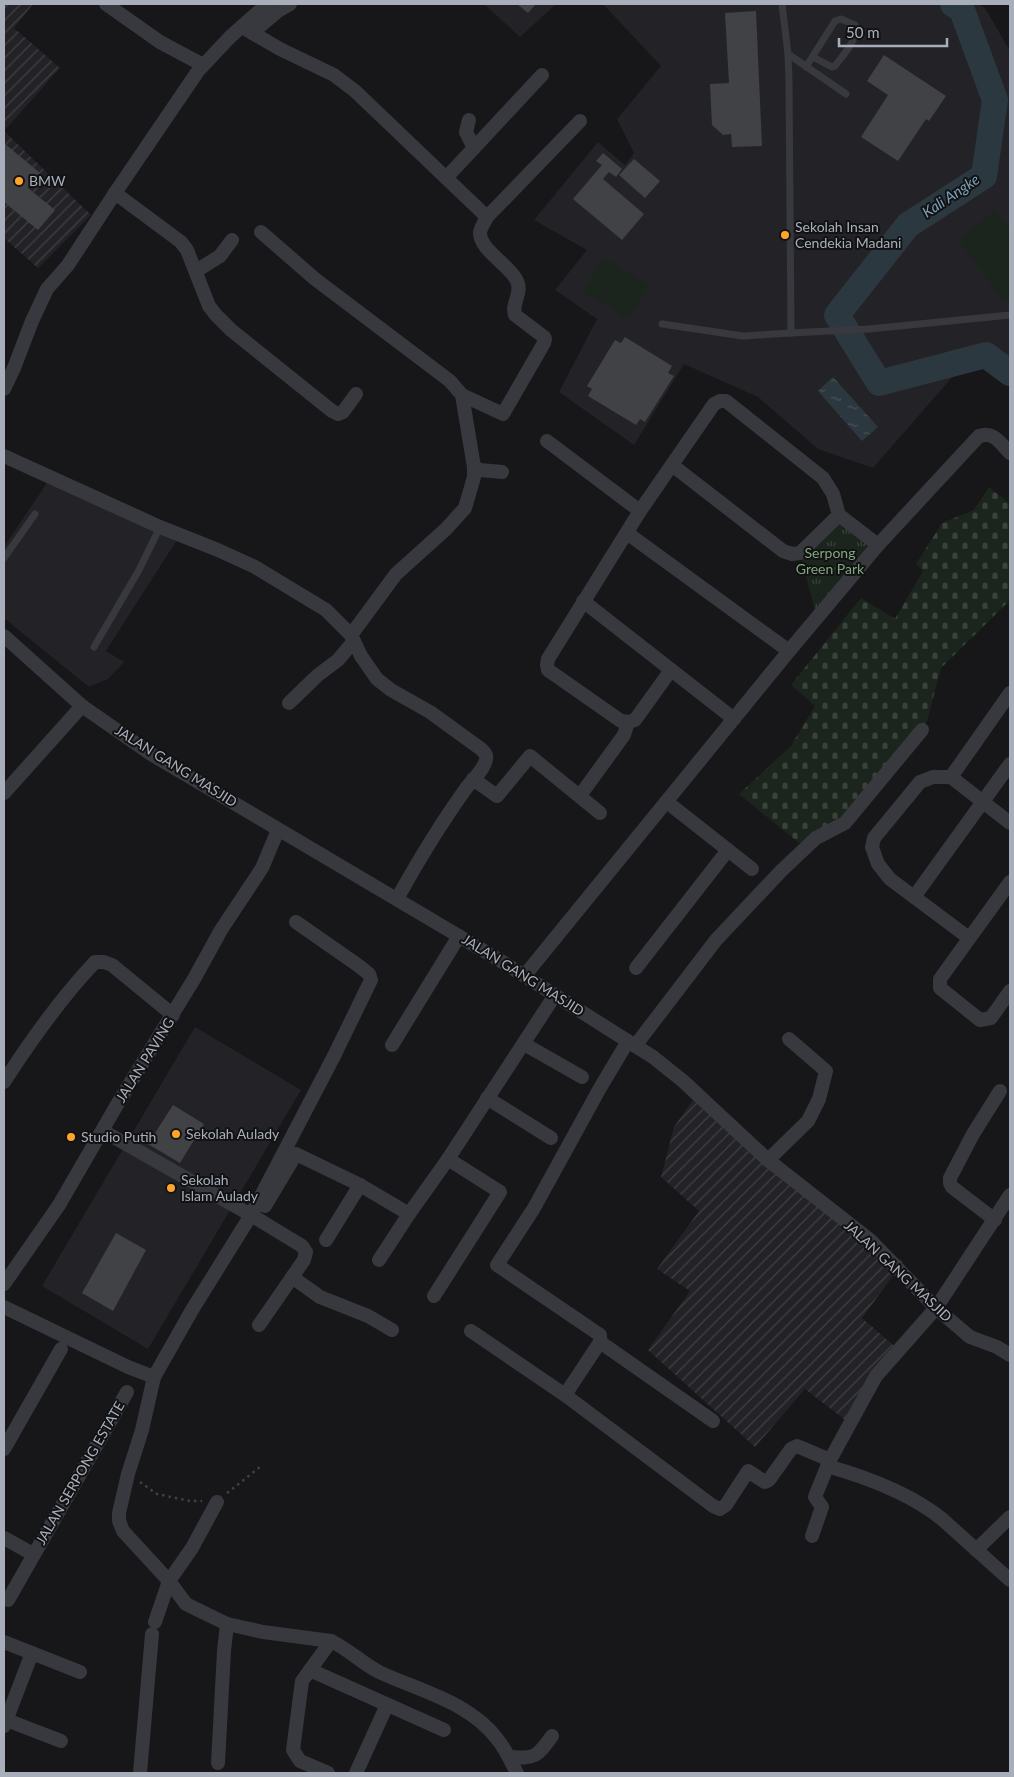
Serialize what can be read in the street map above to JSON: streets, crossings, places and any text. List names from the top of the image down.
{
  "streets": {
    "street": ["JALAN GANG MASJID", "JALAN PAVING", "JALAN SERPONG ESTATE"]
  },
  "crossings": [
    ["JALAN GANG MASJID", "JALAN PAVING"]
  ],
  "water": ["Kali Angke"],
  "parks": ["Serpong Green Park"],
  "places": [
    "BMW",
    "Sekolah Insan Cendekia Madani",
    "Sekolah Aulady",
    "Studio Putih",
    "Sekolah Islam Aulady"
  ],
  "scale_bar": "50 m"
}
